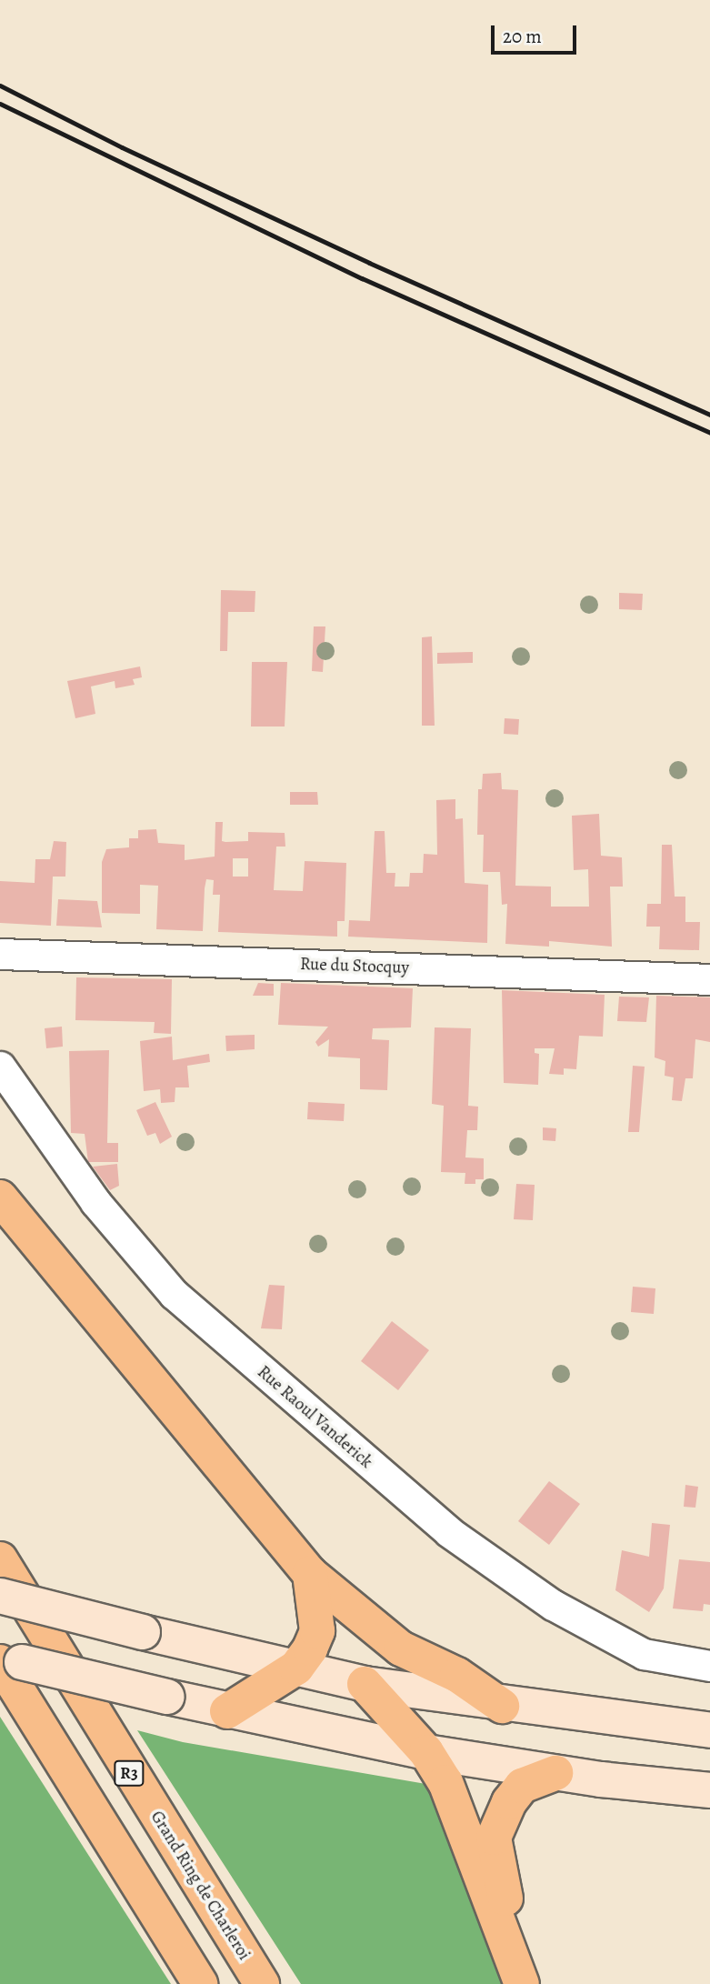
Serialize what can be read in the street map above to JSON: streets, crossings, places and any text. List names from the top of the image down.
{
  "streets": {
    "highway": ["R3", "Grand Ring de Charleroi"],
    "street": ["Rue du Stocquy", "Rue Raoul Vanderick"]
  },
  "scale_bar": "20 m"
}
